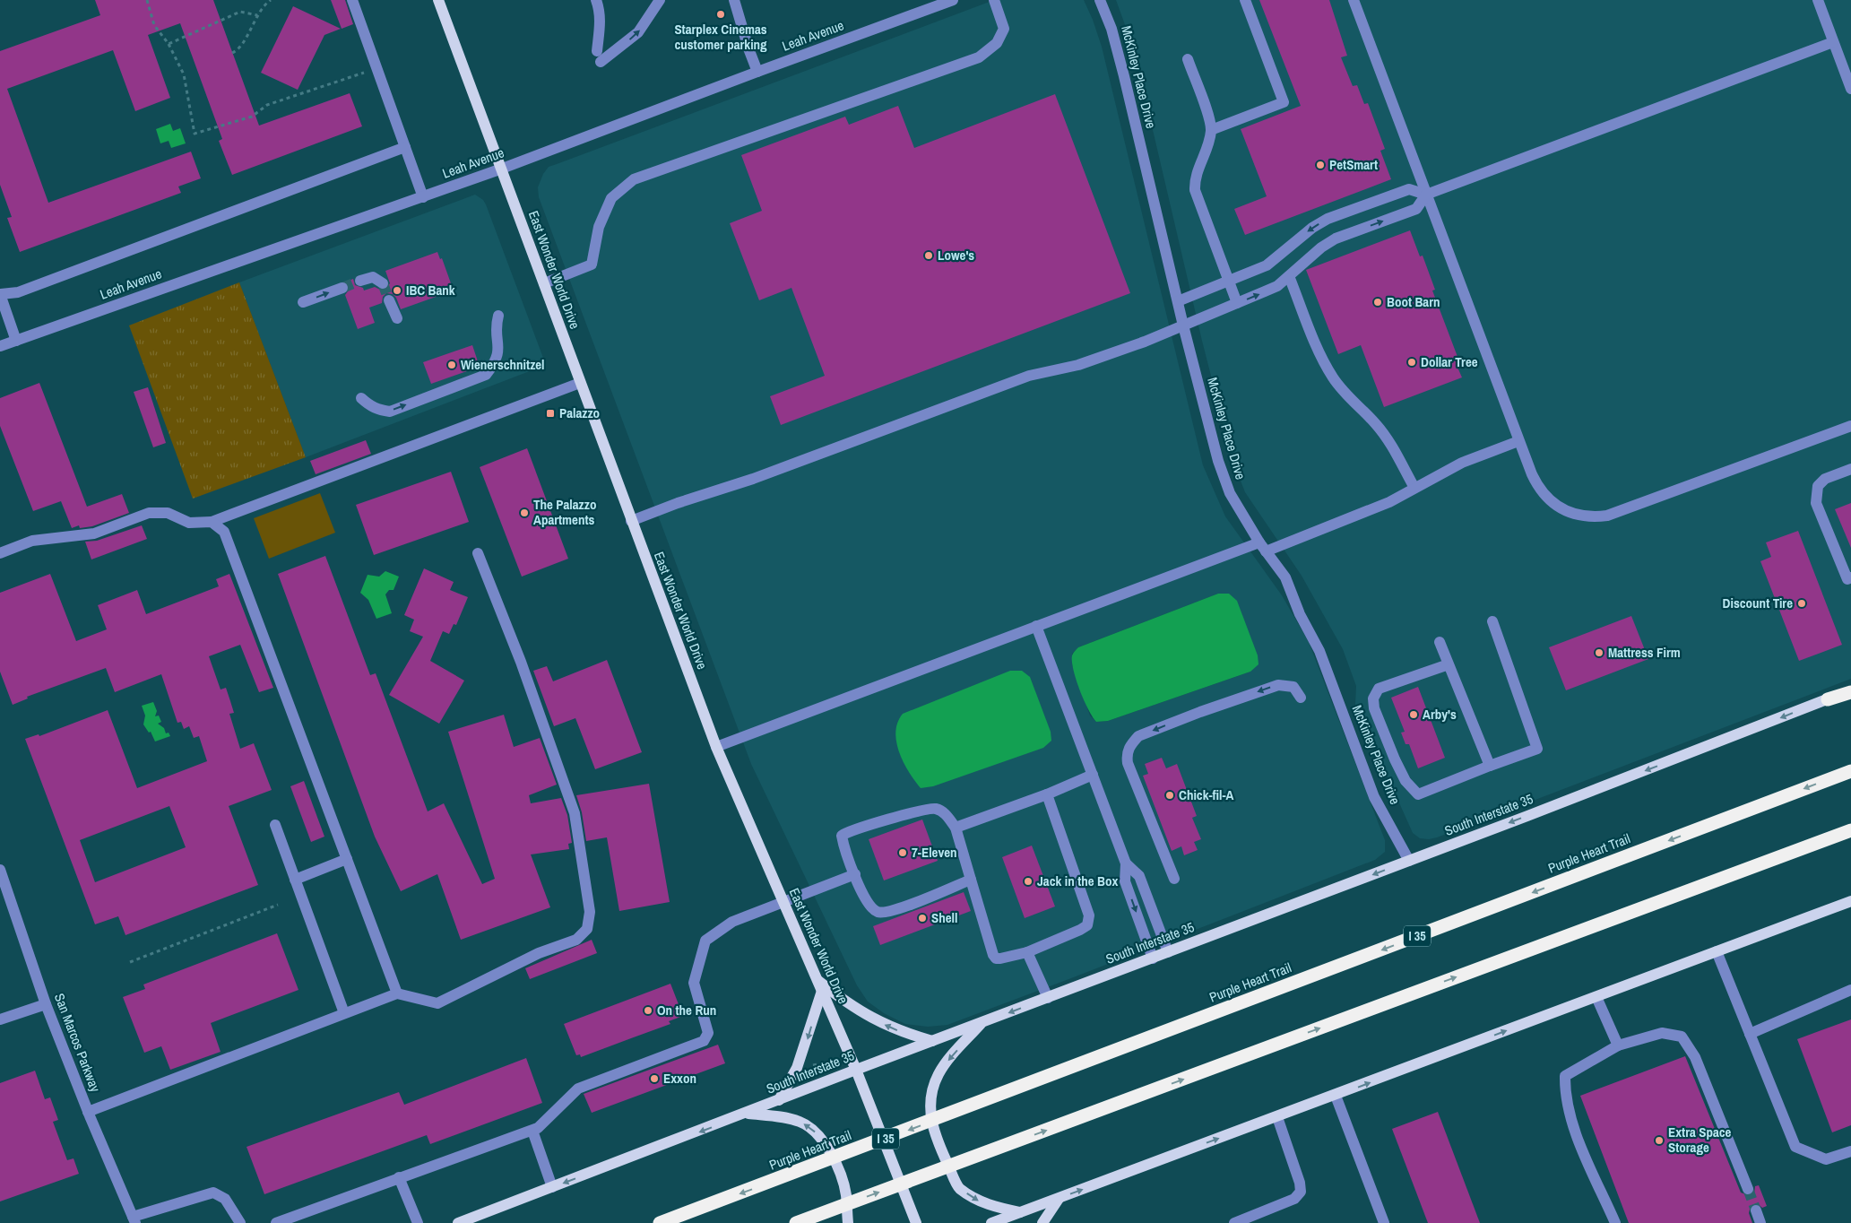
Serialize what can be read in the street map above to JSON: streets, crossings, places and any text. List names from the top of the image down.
{
  "streets": {
    "highway": ["Purple Heart Trail", "I 35"],
    "main road": ["East Wonder World Drive", "South Interstate 35"],
    "street": ["Leah Avenue", "McKinley Place Drive", "San Marcos Parkway"]
  },
  "crossings": [
    ["Leah Avenue", "East Wonder World Drive"],
    ["McKinley Place Drive", "South Interstate 35"],
    ["East Wonder World Drive", "South Interstate 35"]
  ],
  "one_way": ["South Interstate 35"],
  "places": {
    "other": [
      "Starplex Cinemas customer parking",
      "PetSmart",
      "Lowe's",
      "IBC Bank",
      "Boot Barn",
      "Dollar Tree",
      "Wienerschnitzel",
      "The Palazzo Apartments",
      "Discount Tire",
      "Mattress Firm",
      "Arby's",
      "Chick-fil-A",
      "7-Eleven",
      "Jack in the Box",
      "Shell",
      "On the Run",
      "Exxon",
      "Extra Space Storage"
    ],
    "transit": ["Palazzo"]
  }
}
